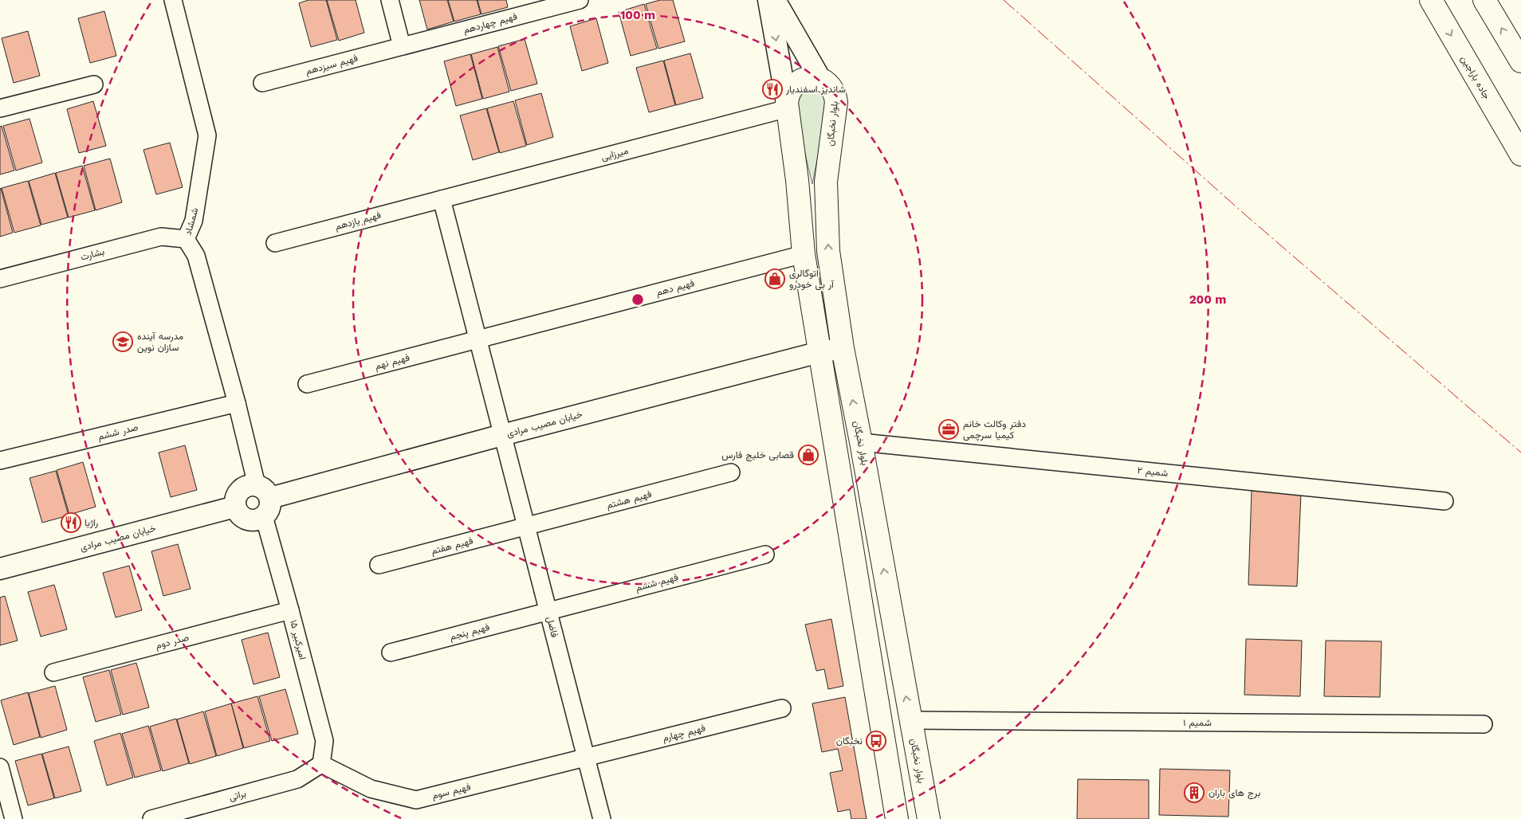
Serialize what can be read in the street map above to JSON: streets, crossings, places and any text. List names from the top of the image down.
{
  "streets": {
    "main road": ["جاده باراجین", "بلوار نخبگان"],
    "street": [
      "فهیم چهاردهم",
      "فهیم سیزدهم",
      "میرزایی",
      "فهیم یازدهم",
      "شمشاد",
      "بشارت",
      "فهیم دهم",
      "فهیم نهم",
      "خیابان مصیب مرادی",
      "صدر ششم",
      "شمیم ۲",
      "فهیم هشتم",
      "فهیم هفتم",
      "فهیم ششم",
      "فاضل",
      "فهیم پنجم",
      "امیرکبیر ۱۵",
      "صدر دوم",
      "شمیم ۱",
      "فهیم چهارم",
      "فهیم سوم",
      "براتی"
    ]
  },
  "crossings": [
    ["فهیم چهاردهم", "فهیم سیزدهم"],
    ["بلوار نخبگان", "خیابان مصیب مرادی"],
    ["بلوار نخبگان", "شمیم ۲"],
    ["بلوار نخبگان", "شمیم ۱"],
    ["میرزایی", "فهیم یازدهم"],
    ["میرزایی", "فاضل"],
    ["فهیم یازدهم", "فاضل"],
    ["شمشاد", "بشارت"],
    ["شمشاد", "خیابان مصیب مرادی"],
    ["شمشاد", "صدر ششم"],
    ["شمشاد", "امیرکبیر ۱۵"],
    ["فهیم دهم", "فهیم نهم"],
    ["فهیم دهم", "فاضل"],
    ["فهیم نهم", "فاضل"],
    ["خیابان مصیب مرادی", "فاضل"],
    ["خیابان مصیب مرادی", "امیرکبیر ۱۵"],
    ["فهیم هشتم", "فهیم هفتم"],
    ["فهیم هشتم", "فاضل"],
    ["فهیم هفتم", "فاضل"],
    ["فهیم ششم", "فاضل"],
    ["فهیم ششم", "فهیم پنجم"],
    ["فاضل", "فهیم پنجم"],
    ["فاضل", "فهیم چهارم"],
    ["فاضل", "فهیم سوم"],
    ["امیرکبیر ۱۵", "صدر دوم"],
    ["امیرکبیر ۱۵", "فهیم سوم"],
    ["امیرکبیر ۱۵", "براتی"],
    ["فهیم چهارم", "فهیم سوم"],
    ["فهیم سوم", "براتی"]
  ],
  "places": {
    "restaurant": ["شاندیز اسفندیار", "راژیا"],
    "shop": ["اتوگالری آر بی خودرو", "قصابی خلیج فارس"],
    "school or university": ["مدرسه آینده سازان نوین"],
    "office": ["دفتر وکالت خانم کیمیا سرچمی"],
    "bus stop": ["نخبگان"],
    "building": ["برج های باران"]
  },
  "rings": ["100 m", "200 m"]
}
